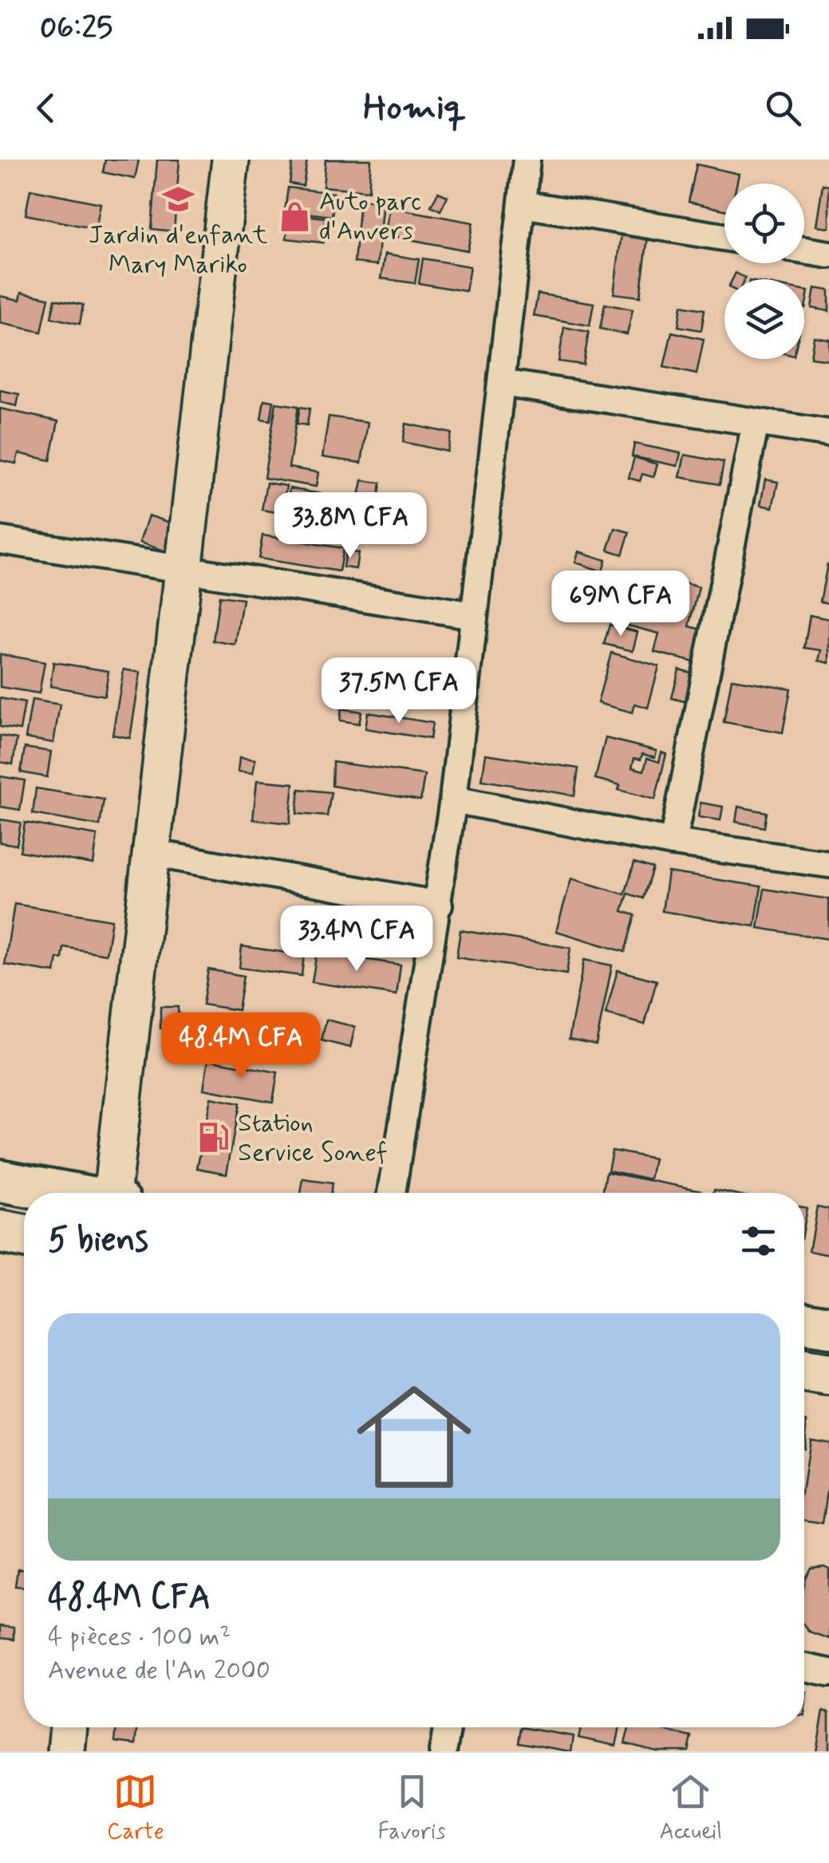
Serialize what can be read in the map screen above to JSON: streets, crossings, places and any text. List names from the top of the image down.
{
  "places": {
    "school or university": ["Jardin d'enfant Mary Mariko"],
    "shop": ["Auto parc d'Anvers"],
    "fuel station": ["Station Service Sonef"]
  },
  "page": {
    "status": "06:25",
    "header": "Homiq",
    "price": [
      "33.8M CFA",
      "69M CFA",
      "37.5M CFA",
      "33.4M CFA",
      "48.4M CFA"
    ],
    "heading": "5 biens",
    "list": [
      {
        "name": "48.4M CFA",
        "note": "4 pièces · 100 m² · Avenue de l'An 2000"
      }
    ],
    "tabs": ["Carte", "Favoris", "Accueil"]
  }
}
